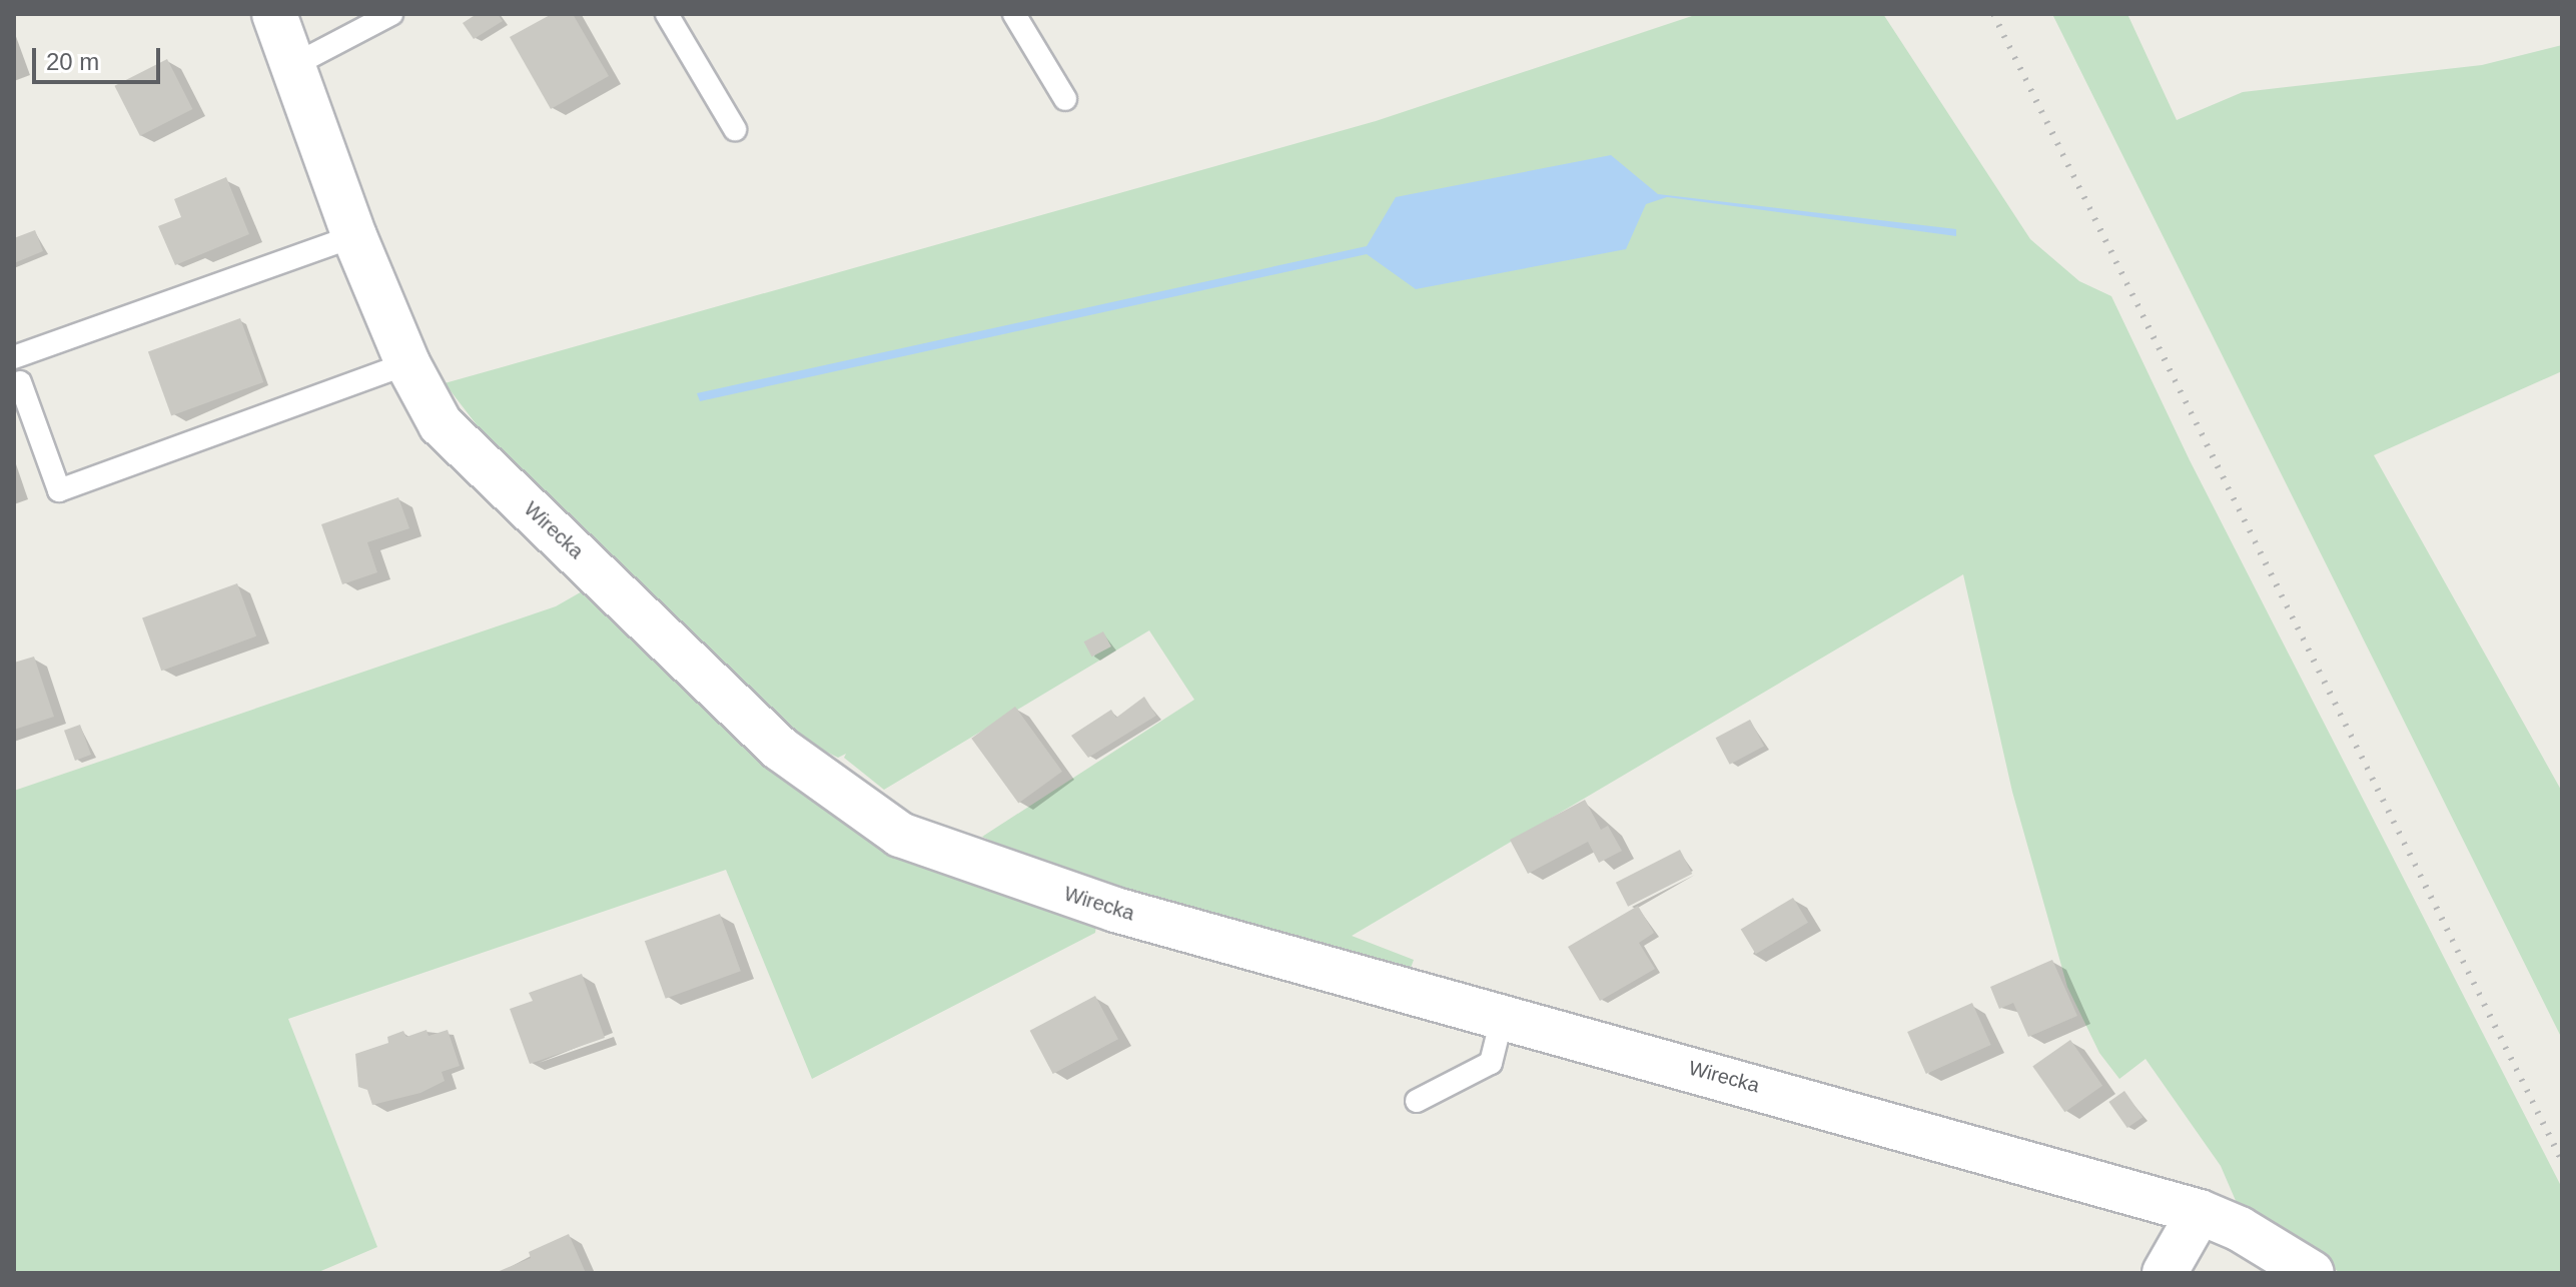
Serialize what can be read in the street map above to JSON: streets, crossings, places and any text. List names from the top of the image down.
{
  "streets": {
    "street": ["Wirecka"]
  },
  "scale_bar": "20 m"
}
